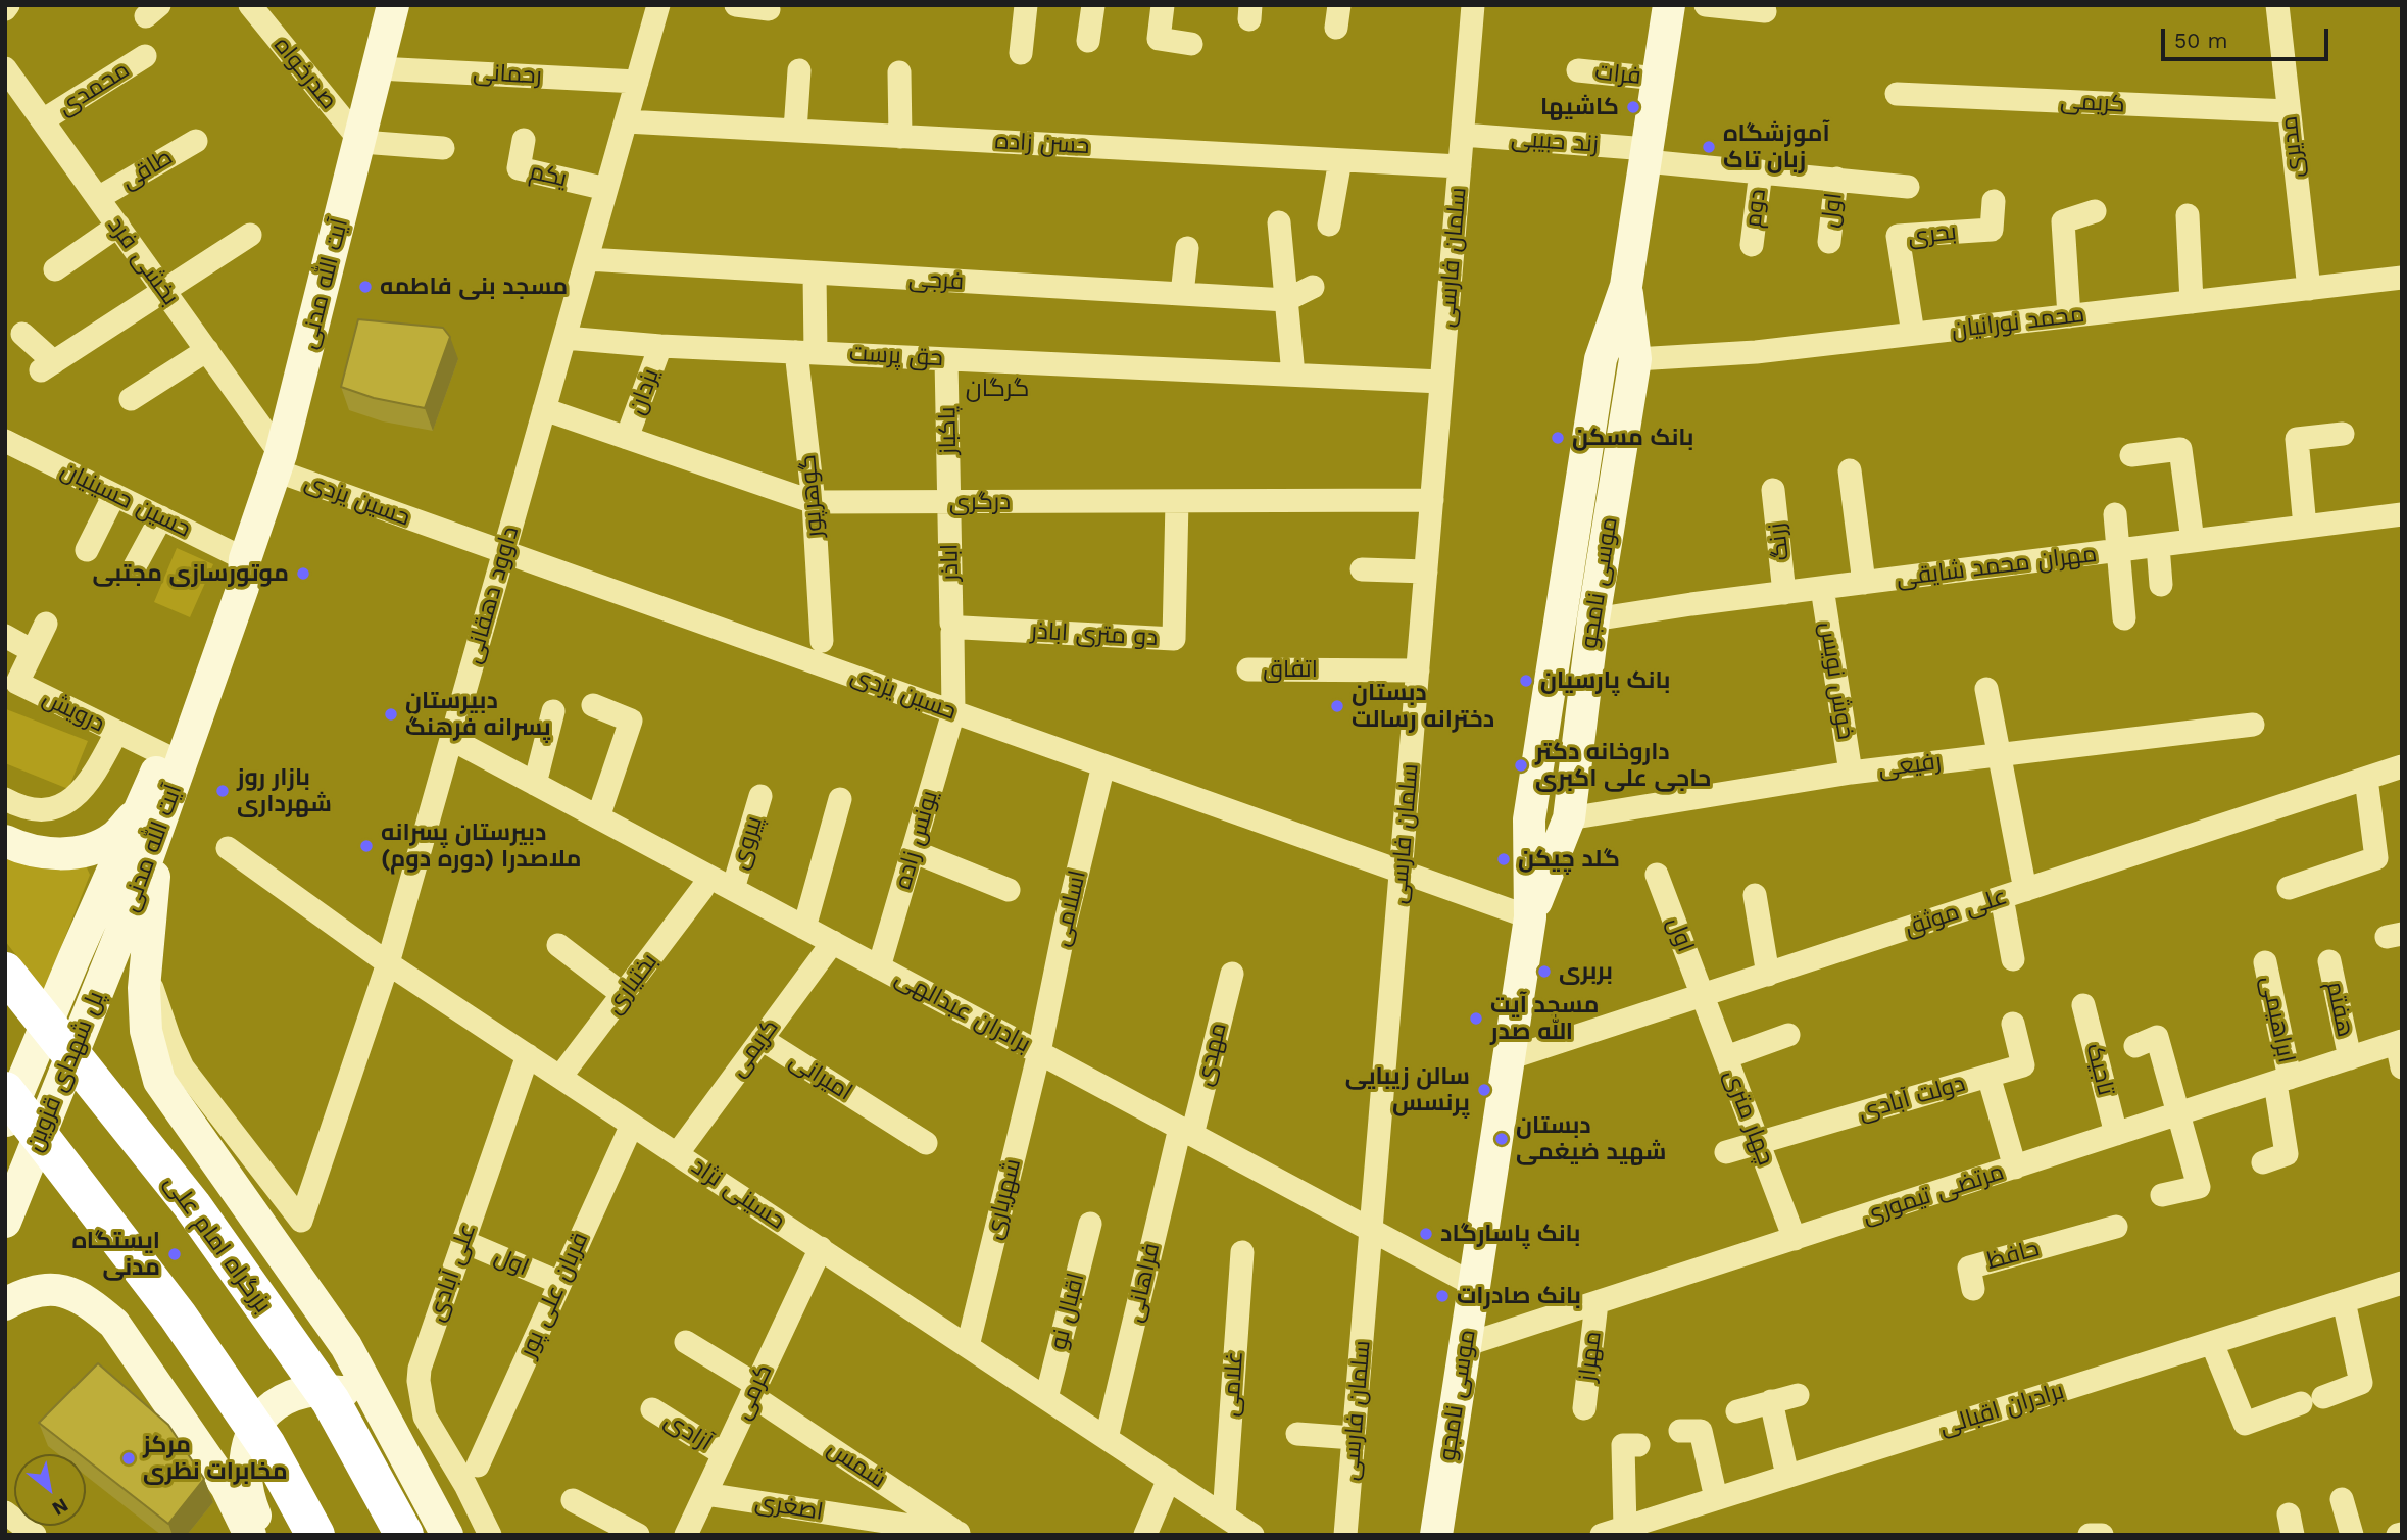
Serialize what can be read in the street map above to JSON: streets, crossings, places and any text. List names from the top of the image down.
{
  "streets": {
    "highway": ["بزرگراه امام علی"],
    "main road": ["آیت الله مدنی", "موسی نامجو", "پل شهدای قزوین"],
    "street": [
      "صدرخواه",
      "رحمانی",
      "فرات",
      "محمدی",
      "کریمی",
      "زند حبیبی",
      "حسن زاده",
      "مدیری",
      "طاقی",
      "یکم",
      "دوم",
      "اول",
      "بحری",
      "سلمان فارسی",
      "بخشی فرد",
      "فرجی",
      "محمد نورانیان",
      "حق پرست",
      "یزدان",
      "پاکباز",
      "گوهرپور",
      "حسین حسینیان",
      "حسین یزدی",
      "درگری",
      "زرنگ",
      "اباذر",
      "مهران محمد شایقی",
      "داوود دهقانی",
      "دو متری اباذر",
      "اتفاق",
      "خوش نویس",
      "درویش",
      "رفیعی",
      "یونس زاده",
      "پیروی",
      "اسلامی",
      "علی موثق",
      "بختیاری",
      "هفتم",
      "برادران عبدالهی",
      "ابراهیمی",
      "مهدی",
      "تاجیک",
      "امیرانی",
      "دولت آبادی",
      "چهار متری",
      "حسینی نژاد",
      "مرتضی تیموری",
      "شهریاری",
      "حافظ",
      "علی آبادی",
      "فراهانی",
      "قربان علی پور",
      "اقبال نو",
      "مهراز",
      "غلامی",
      "کرمی",
      "برادران اقبالی",
      "آزادی",
      "شمس",
      "اصغری"
    ]
  },
  "crossings": [
    ["صدرخواه", "آیت الله مدنی"],
    ["رحمانی", "آیت الله مدنی"],
    ["رحمانی", "داوود دهقانی"],
    ["فرات", "موسی نامجو"],
    ["محمدی", "بخشی فرد"],
    ["کریمی", "مدیری"],
    ["کریمی", "برادران عبدالهی"],
    ["کریمی", "امیرانی"],
    ["کریمی", "حسینی نژاد"],
    ["زند حبیبی", "دوم"],
    ["زند حبیبی", "اول"],
    ["زند حبیبی", "سلمان فارسی"],
    ["زند حبیبی", "موسی نامجو"],
    ["حسن زاده", "سلمان فارسی"],
    ["حسن زاده", "داوود دهقانی"],
    ["مدیری", "محمد نورانیان"],
    ["طاقی", "بخشی فرد"],
    ["یکم", "داوود دهقانی"],
    ["اول", "علی موثق"],
    ["اول", "چهار متری"],
    ["اول", "علی آبادی"],
    ["اول", "قربان علی پور"],
    ["بحری", "محمد نورانیان"],
    ["سلمان فارسی", "حق پرست"],
    ["سلمان فارسی", "حسین یزدی"],
    ["سلمان فارسی", "درگری"],
    ["سلمان فارسی", "اتفاق"],
    ["سلمان فارسی", "برادران عبدالهی"],
    ["بخشی فرد", "آیت الله مدنی"],
    ["بخشی فرد", "حسین یزدی"],
    ["فرجی", "گوهرپور"],
    ["فرجی", "داوود دهقانی"],
    ["آیت الله مدنی", "حسین حسینیان"],
    ["آیت الله مدنی", "حسین یزدی"],
    ["آیت الله مدنی", "درویش"],
    ["آیت الله مدنی", "پل شهدای قزوین"],
    ["محمد نورانیان", "موسی نامجو"],
    ["حق پرست", "یزدان"],
    ["حق پرست", "پاکباز"],
    ["حق پرست", "گوهرپور"],
    ["حق پرست", "داوود دهقانی"],
    ["یزدان", "درگری"],
    ["پاکباز", "درگری"],
    ["پاکباز", "اباذر"],
    ["گوهرپور", "درگری"],
    ["حسین یزدی", "اباذر"],
    ["حسین یزدی", "موسی نامجو"],
    ["حسین یزدی", "داوود دهقانی"],
    ["حسین یزدی", "یونس زاده"],
    ["حسین یزدی", "اسلامی"],
    ["درگری", "اباذر"],
    ["درگری", "داوود دهقانی"],
    ["درگری", "دو متری اباذر"],
    ["زرنگ", "مهران محمد شایقی"],
    ["اباذر", "دو متری اباذر"],
    ["اباذر", "یونس زاده"],
    ["مهران محمد شایقی", "موسی نامجو"],
    ["مهران محمد شایقی", "خوش نویس"],
    ["موسی نامجو", "رفیعی"],
    ["موسی نامجو", "علی موثق"],
    ["موسی نامجو", "برادران عبدالهی"],
    ["موسی نامجو", "مرتضی تیموری"],
    ["داوود دهقانی", "برادران عبدالهی"],
    ["داوود دهقانی", "حسینی نژاد"],
    ["خوش نویس", "رفیعی"],
    ["یونس زاده", "برادران عبدالهی"],
    ["پیروی", "برادران عبدالهی"],
    ["اسلامی", "برادران عبدالهی"],
    ["اسلامی", "شهریاری"],
    ["علی موثق", "چهار متری"],
    ["بختیاری", "حسینی نژاد"],
    ["هفتم", "مرتضی تیموری"],
    ["برادران عبدالهی", "مهدی"],
    ["برادران عبدالهی", "شهریاری"],
    ["برادران عبدالهی", "فراهانی"],
    ["ابراهیمی", "مرتضی تیموری"],
    ["مهدی", "فراهانی"],
    ["تاجیک", "مرتضی تیموری"],
    ["دولت آبادی", "چهار متری"],
    ["چهار متری", "مرتضی تیموری"],
    ["حسینی نژاد", "شهریاری"],
    ["حسینی نژاد", "علی آبادی"],
    ["حسینی نژاد", "فراهانی"],
    ["حسینی نژاد", "قربان علی پور"],
    ["حسینی نژاد", "اقبال نو"],
    ["حسینی نژاد", "غلامی"],
    ["حسینی نژاد", "کرمی"],
    ["مرتضی تیموری", "مهراز"],
    ["علی آبادی", "قربان علی پور"],
    ["کرمی", "آزادی"],
    ["کرمی", "شمس"],
    ["کرمی", "اصغری"],
    ["شمس", "اصغری"]
  ],
  "districts": ["گرگان"],
  "places": [
    "کاشیها",
    "آموزشگاه زبان تاک",
    "مسجد بنی فاطمه",
    "بانک مسکن",
    "موتورسازی مجتبی",
    "بانک پارسیان",
    "دبستان دخترانه رسالت",
    "دبیرستان پسرانه فرهنگ",
    "داروخانه دکتر حاجی علی اکبری",
    "بازار روز شهرداری",
    "دبيرستان پسرانه ملاصدرا (دوره دوم)",
    "گلد چیکن",
    "بربری",
    "مسجد آیت الله صدر",
    "سالن زيبايى پرنسس",
    "دبستان شهید ضیغمی",
    "بانک پاسارگاد",
    "ایستگاه مدنی",
    "بانک صادرات",
    "مرکز مخابرات نظری"
  ],
  "scale_bar": "50 m",
  "north": "bottom right"
}
